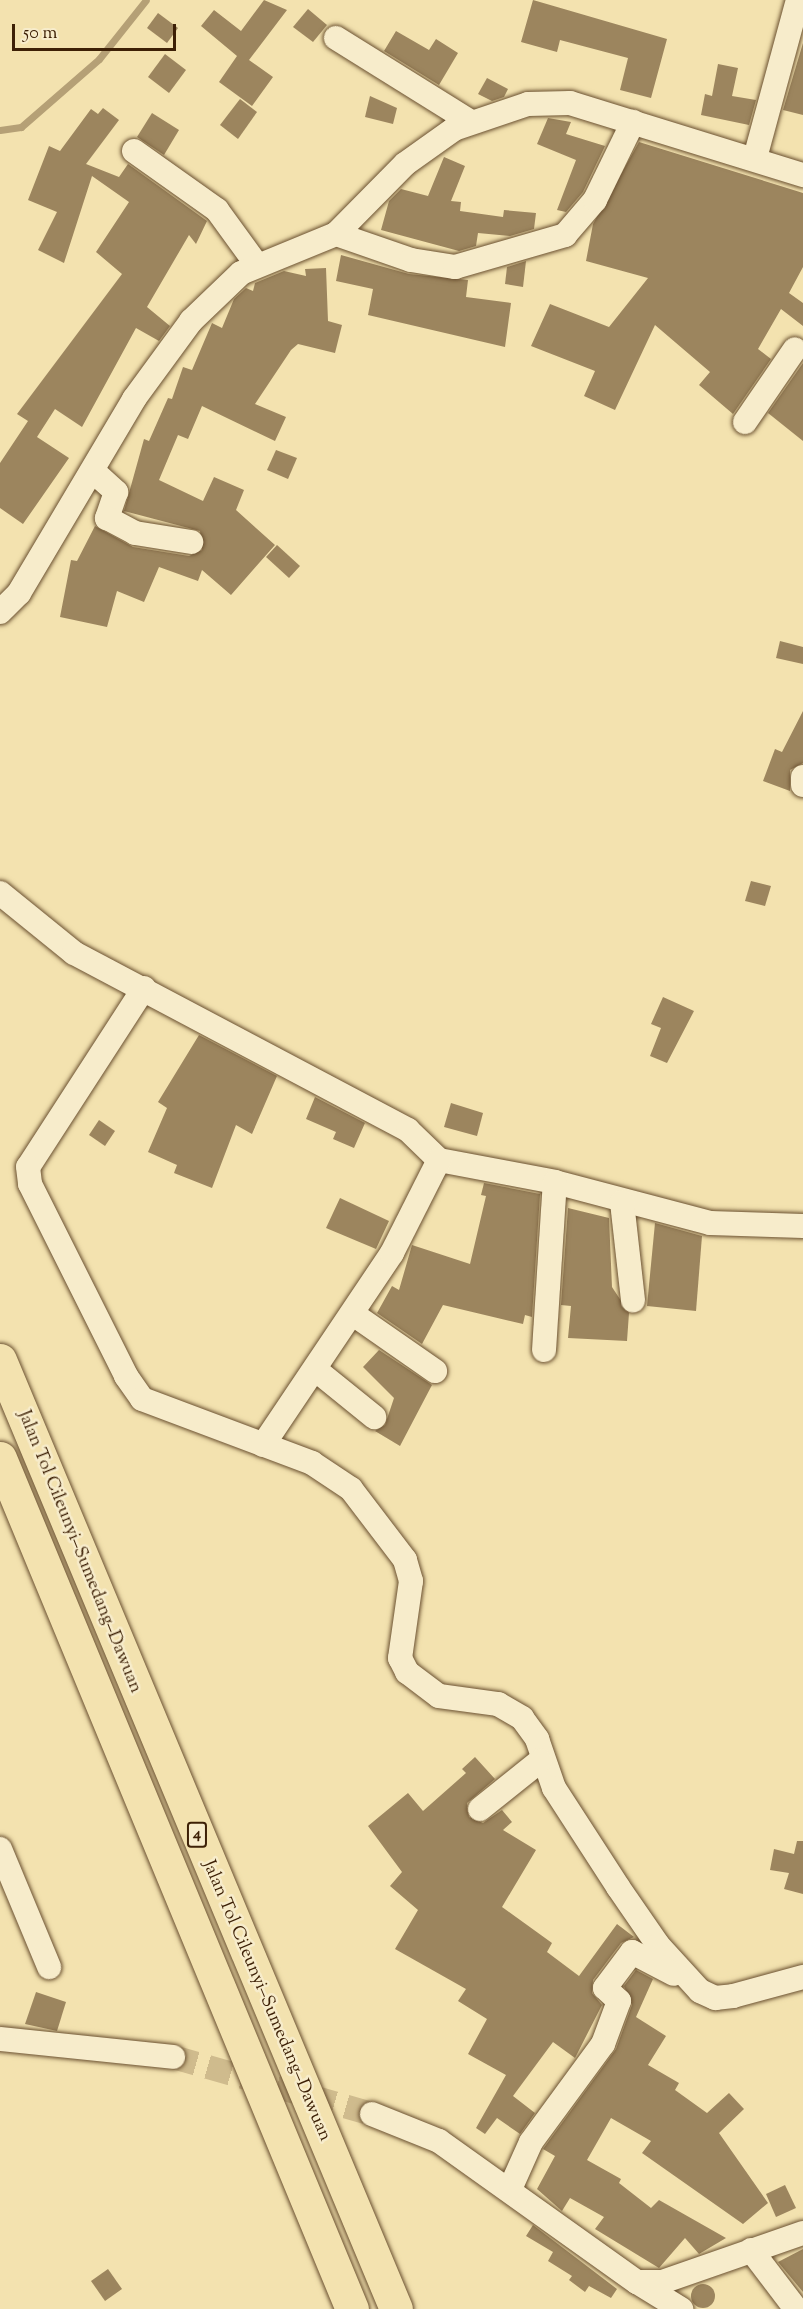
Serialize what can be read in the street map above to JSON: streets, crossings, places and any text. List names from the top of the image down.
{
  "streets": {
    "highway": ["Jalan Tol Cileunyi–Sumedang–Dawuan", "4"]
  },
  "scale_bar": "50 m"
}
